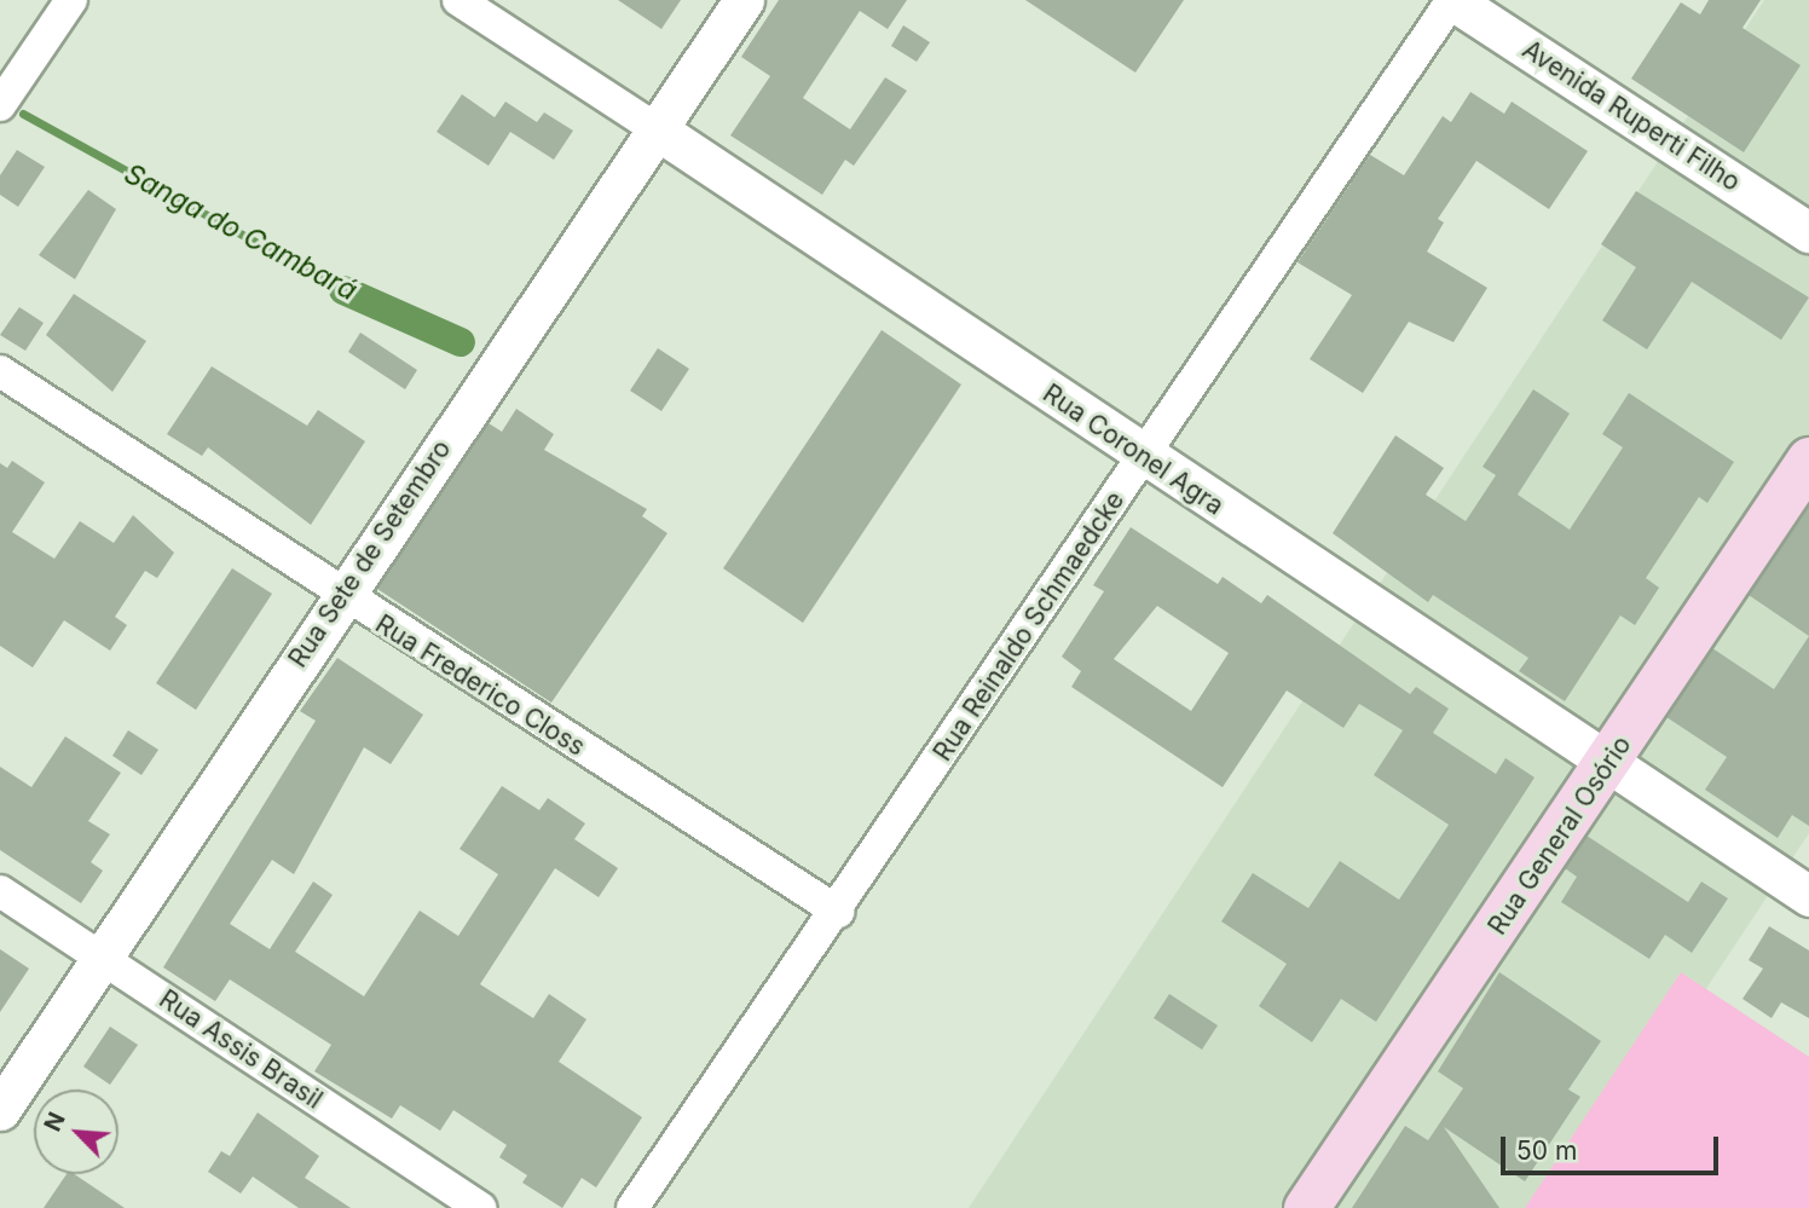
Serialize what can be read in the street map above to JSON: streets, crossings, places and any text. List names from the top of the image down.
{
  "streets": {
    "main road": ["Rua General Osório"],
    "street": [
      "Avenida Ruperti Filho",
      "Rua Coronel Agra",
      "Rua Sete de Setembro",
      "Rua Reinaldo Schmaedcke",
      "Rua Frederico Closs",
      "Rua Assis Brasil"
    ]
  },
  "crossings": [
    ["Avenida Ruperti Filho", "Rua Reinaldo Schmaedcke"],
    ["Rua Coronel Agra", "Rua Sete de Setembro"],
    ["Rua Coronel Agra", "Rua Reinaldo Schmaedcke"],
    ["Rua Coronel Agra", "Rua General Osório"],
    ["Rua Sete de Setembro", "Rua Frederico Closs"],
    ["Rua Sete de Setembro", "Rua Assis Brasil"],
    ["Rua Reinaldo Schmaedcke", "Rua Frederico Closs"]
  ],
  "water": ["Sanga do Cambará"],
  "scale_bar": "50 m",
  "north": "top left"
}
